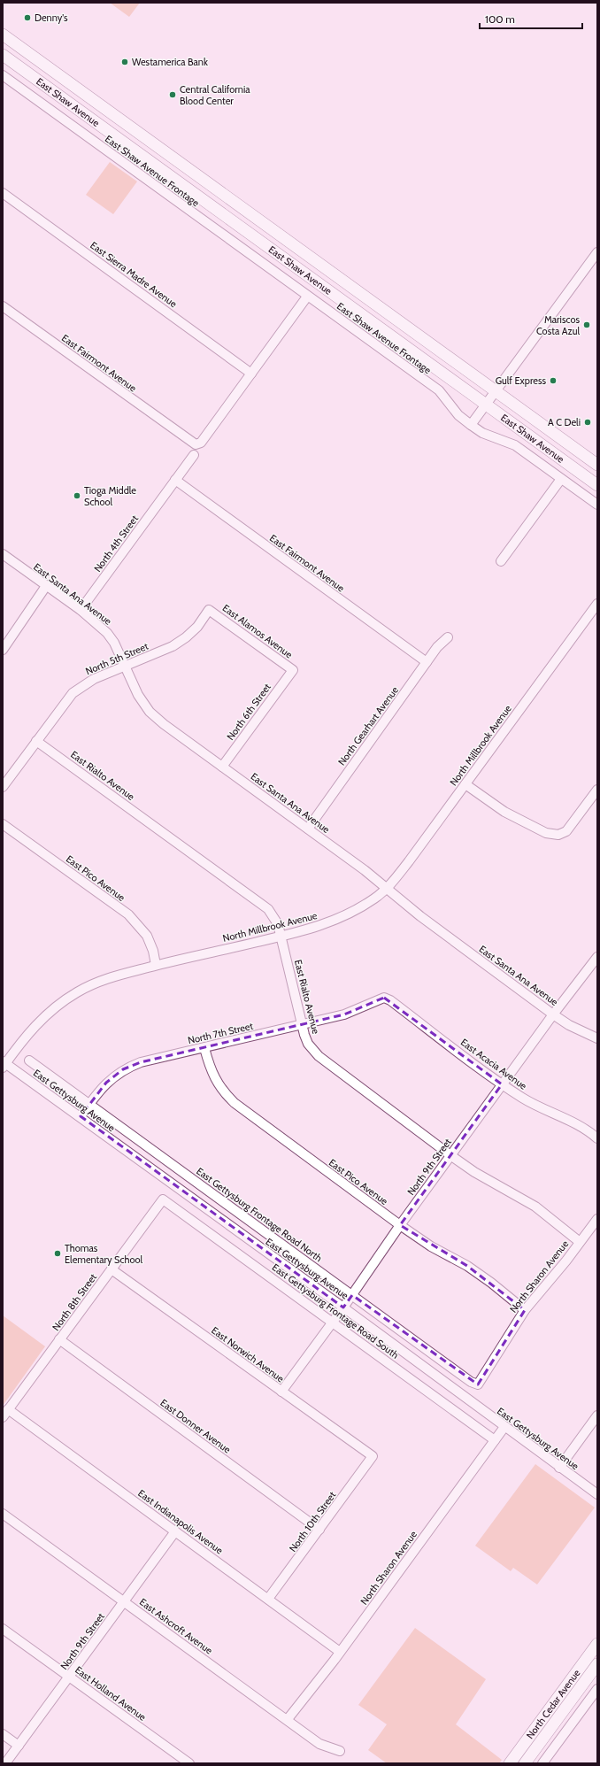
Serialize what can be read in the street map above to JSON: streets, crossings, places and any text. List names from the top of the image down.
{
  "streets": {
    "main road": ["East Shaw Avenue", "North Cedar Avenue"],
    "street": [
      "East Shaw Avenue Frontage",
      "East Sierra Madre Avenue",
      "East Fairmont Avenue",
      "North 4th Street",
      "East Santa Ana Avenue",
      "East Alamos Avenue",
      "North 5th Street",
      "North 6th Street",
      "North Gearhart Avenue",
      "North Millbrook Avenue",
      "East Rialto Avenue",
      "East Pico Avenue",
      "North 7th Street",
      "East Acacia Avenue",
      "East Gettysburg Avenue",
      "North 9th Street",
      "East Gettysburg Frontage Road North",
      "North Sharon Avenue",
      "North 8th Street",
      "East Gettysburg Frontage Road South",
      "East Norwich Avenue",
      "East Donner Avenue",
      "East Indianapolis Avenue",
      "North 10th Street",
      "East Ashcroft Avenue",
      "East Holland Avenue"
    ]
  },
  "crossings": [
    ["East Sierra Madre Avenue", "East Fairmont Avenue"],
    ["East Fairmont Avenue", "North 4th Street"],
    ["East Fairmont Avenue", "North Gearhart Avenue"],
    ["North 4th Street", "East Santa Ana Avenue"],
    ["East Santa Ana Avenue", "North 5th Street"],
    ["East Santa Ana Avenue", "North 6th Street"],
    ["East Santa Ana Avenue", "North Gearhart Avenue"],
    ["East Santa Ana Avenue", "North Millbrook Avenue"],
    ["East Santa Ana Avenue", "North 9th Street"],
    ["East Alamos Avenue", "North 5th Street"],
    ["East Alamos Avenue", "North 6th Street"],
    ["North 5th Street", "East Rialto Avenue"],
    ["North Millbrook Avenue", "East Rialto Avenue"],
    ["North Millbrook Avenue", "East Pico Avenue"],
    ["North Millbrook Avenue", "East Gettysburg Avenue"],
    ["East Rialto Avenue", "North 7th Street"],
    ["East Rialto Avenue", "North 9th Street"],
    ["East Rialto Avenue", "North Sharon Avenue"],
    ["East Pico Avenue", "North 7th Street"],
    ["East Pico Avenue", "North 9th Street"],
    ["East Pico Avenue", "North Sharon Avenue"],
    ["North 7th Street", "East Acacia Avenue"],
    ["North 7th Street", "East Gettysburg Avenue"],
    ["North 7th Street", "East Gettysburg Frontage Road North"],
    ["East Acacia Avenue", "North 9th Street"],
    ["East Gettysburg Avenue", "North 9th Street"],
    ["East Gettysburg Avenue", "North Sharon Avenue"],
    ["North 9th Street", "East Gettysburg Frontage Road North"],
    ["North 9th Street", "East Gettysburg Frontage Road South"],
    ["North 9th Street", "East Norwich Avenue"],
    ["North 9th Street", "East Indianapolis Avenue"],
    ["North 9th Street", "East Ashcroft Avenue"],
    ["North 9th Street", "East Holland Avenue"],
    ["East Gettysburg Frontage Road North", "North Sharon Avenue"],
    ["North Sharon Avenue", "East Gettysburg Frontage Road South"],
    ["North Sharon Avenue", "East Indianapolis Avenue"],
    ["North Sharon Avenue", "East Ashcroft Avenue"],
    ["North 8th Street", "East Gettysburg Frontage Road South"],
    ["North 8th Street", "East Norwich Avenue"],
    ["North 8th Street", "East Donner Avenue"],
    ["North 8th Street", "East Indianapolis Avenue"],
    ["East Norwich Avenue", "North 10th Street"],
    ["East Donner Avenue", "North 10th Street"],
    ["East Indianapolis Avenue", "North 10th Street"]
  ],
  "places": [
    "Denny's",
    "Westamerica Bank",
    "Central California Blood Center",
    "Mariscos Costa Azul",
    "Gulf Express",
    "A C Deli",
    "Tioga Middle School",
    "Thomas Elementary School"
  ],
  "scale_bar": "100 m"
}
